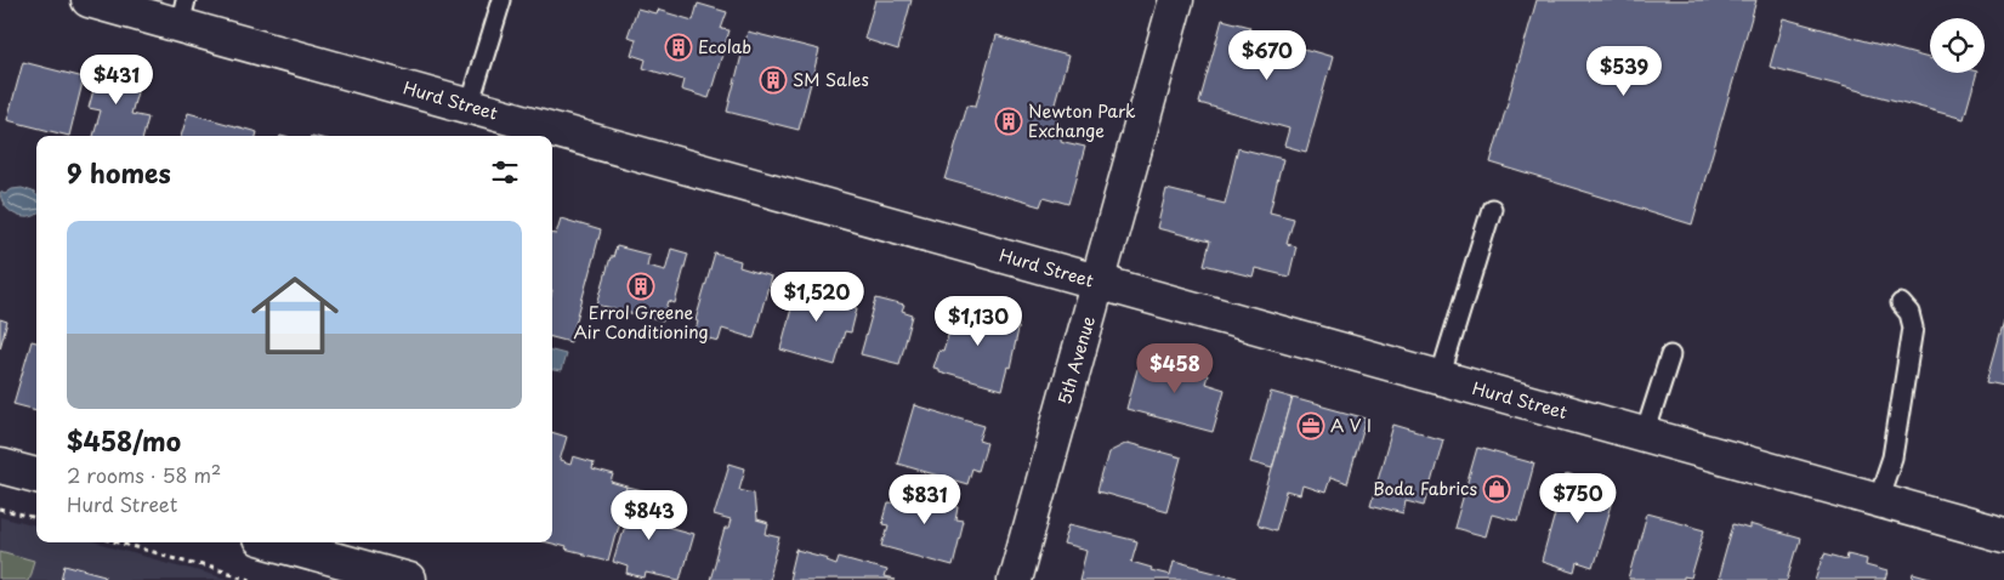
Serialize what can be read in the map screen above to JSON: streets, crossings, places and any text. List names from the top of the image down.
{
  "streets": {
    "street": ["Hurd Street", "5th Avenue"]
  },
  "crossings": [
    ["Hurd Street", "5th Avenue"]
  ],
  "places": {
    "building": [
      "Ecolab",
      "SM Sales",
      "Newton Park Exchange",
      "Errol Greene Air Conditioning"
    ],
    "office": ["A V I"],
    "shop": ["Boda Fabrics"]
  },
  "page": {
    "price": [
      "$670",
      "$539",
      "$431",
      "$1,520",
      "$1,130",
      "$458",
      "$750",
      "$831",
      "$843"
    ],
    "heading": "9 homes",
    "list": [
      {
        "name": "$458/mo",
        "note": "2 rooms · 58 m² · Hurd Street"
      }
    ]
  }
}
